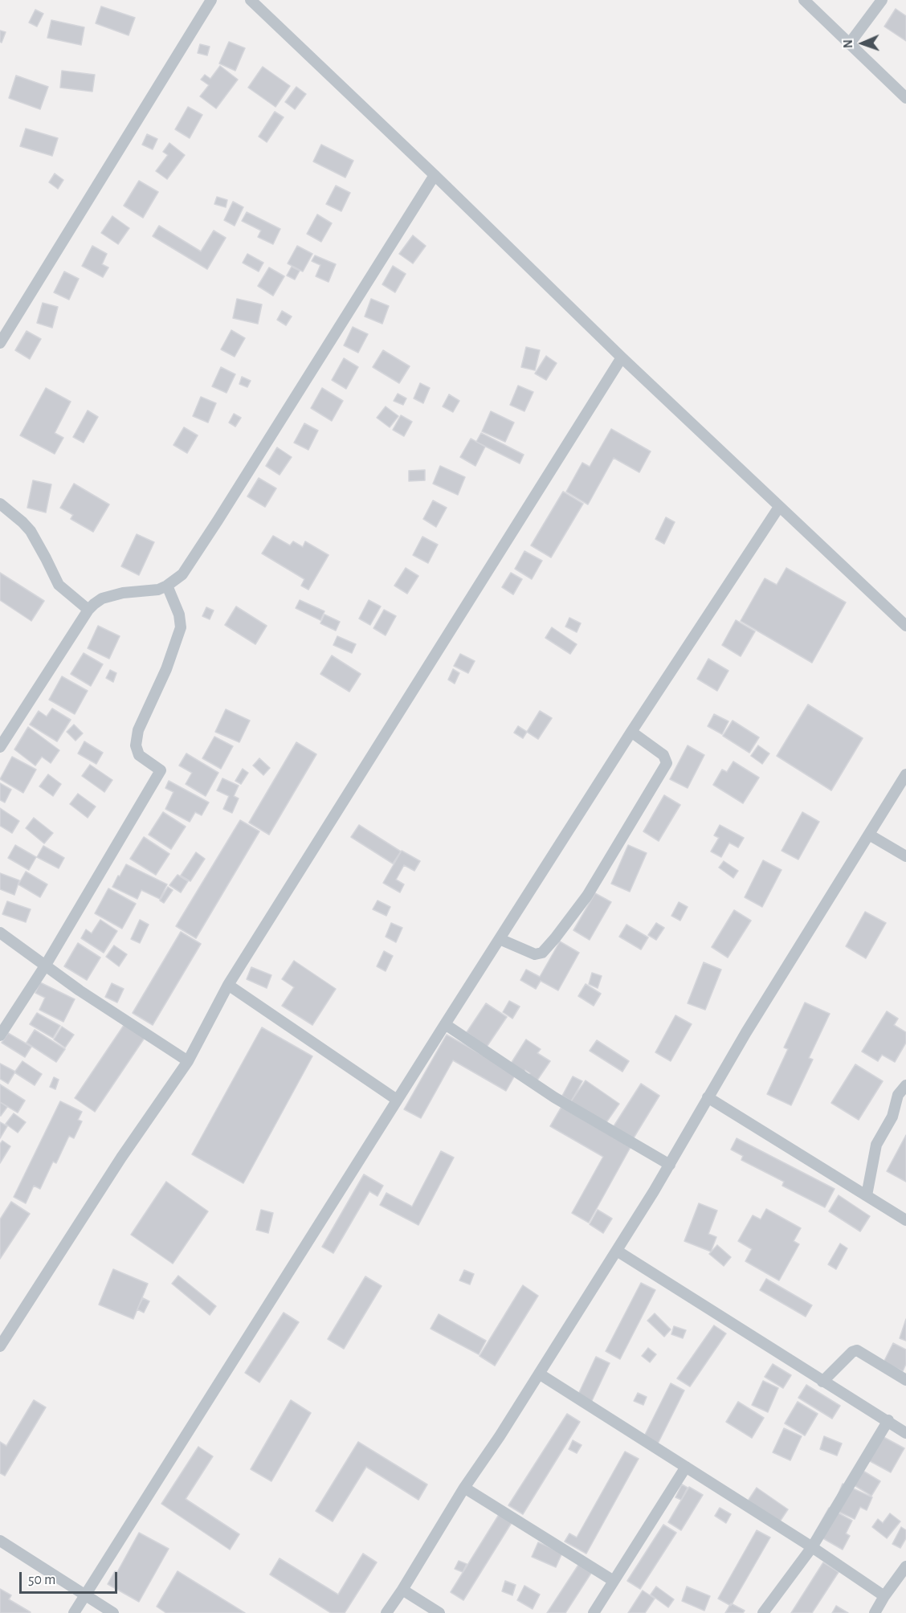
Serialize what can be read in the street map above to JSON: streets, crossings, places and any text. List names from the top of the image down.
{
  "scale_bar": "50 m",
  "north": "left"
}
